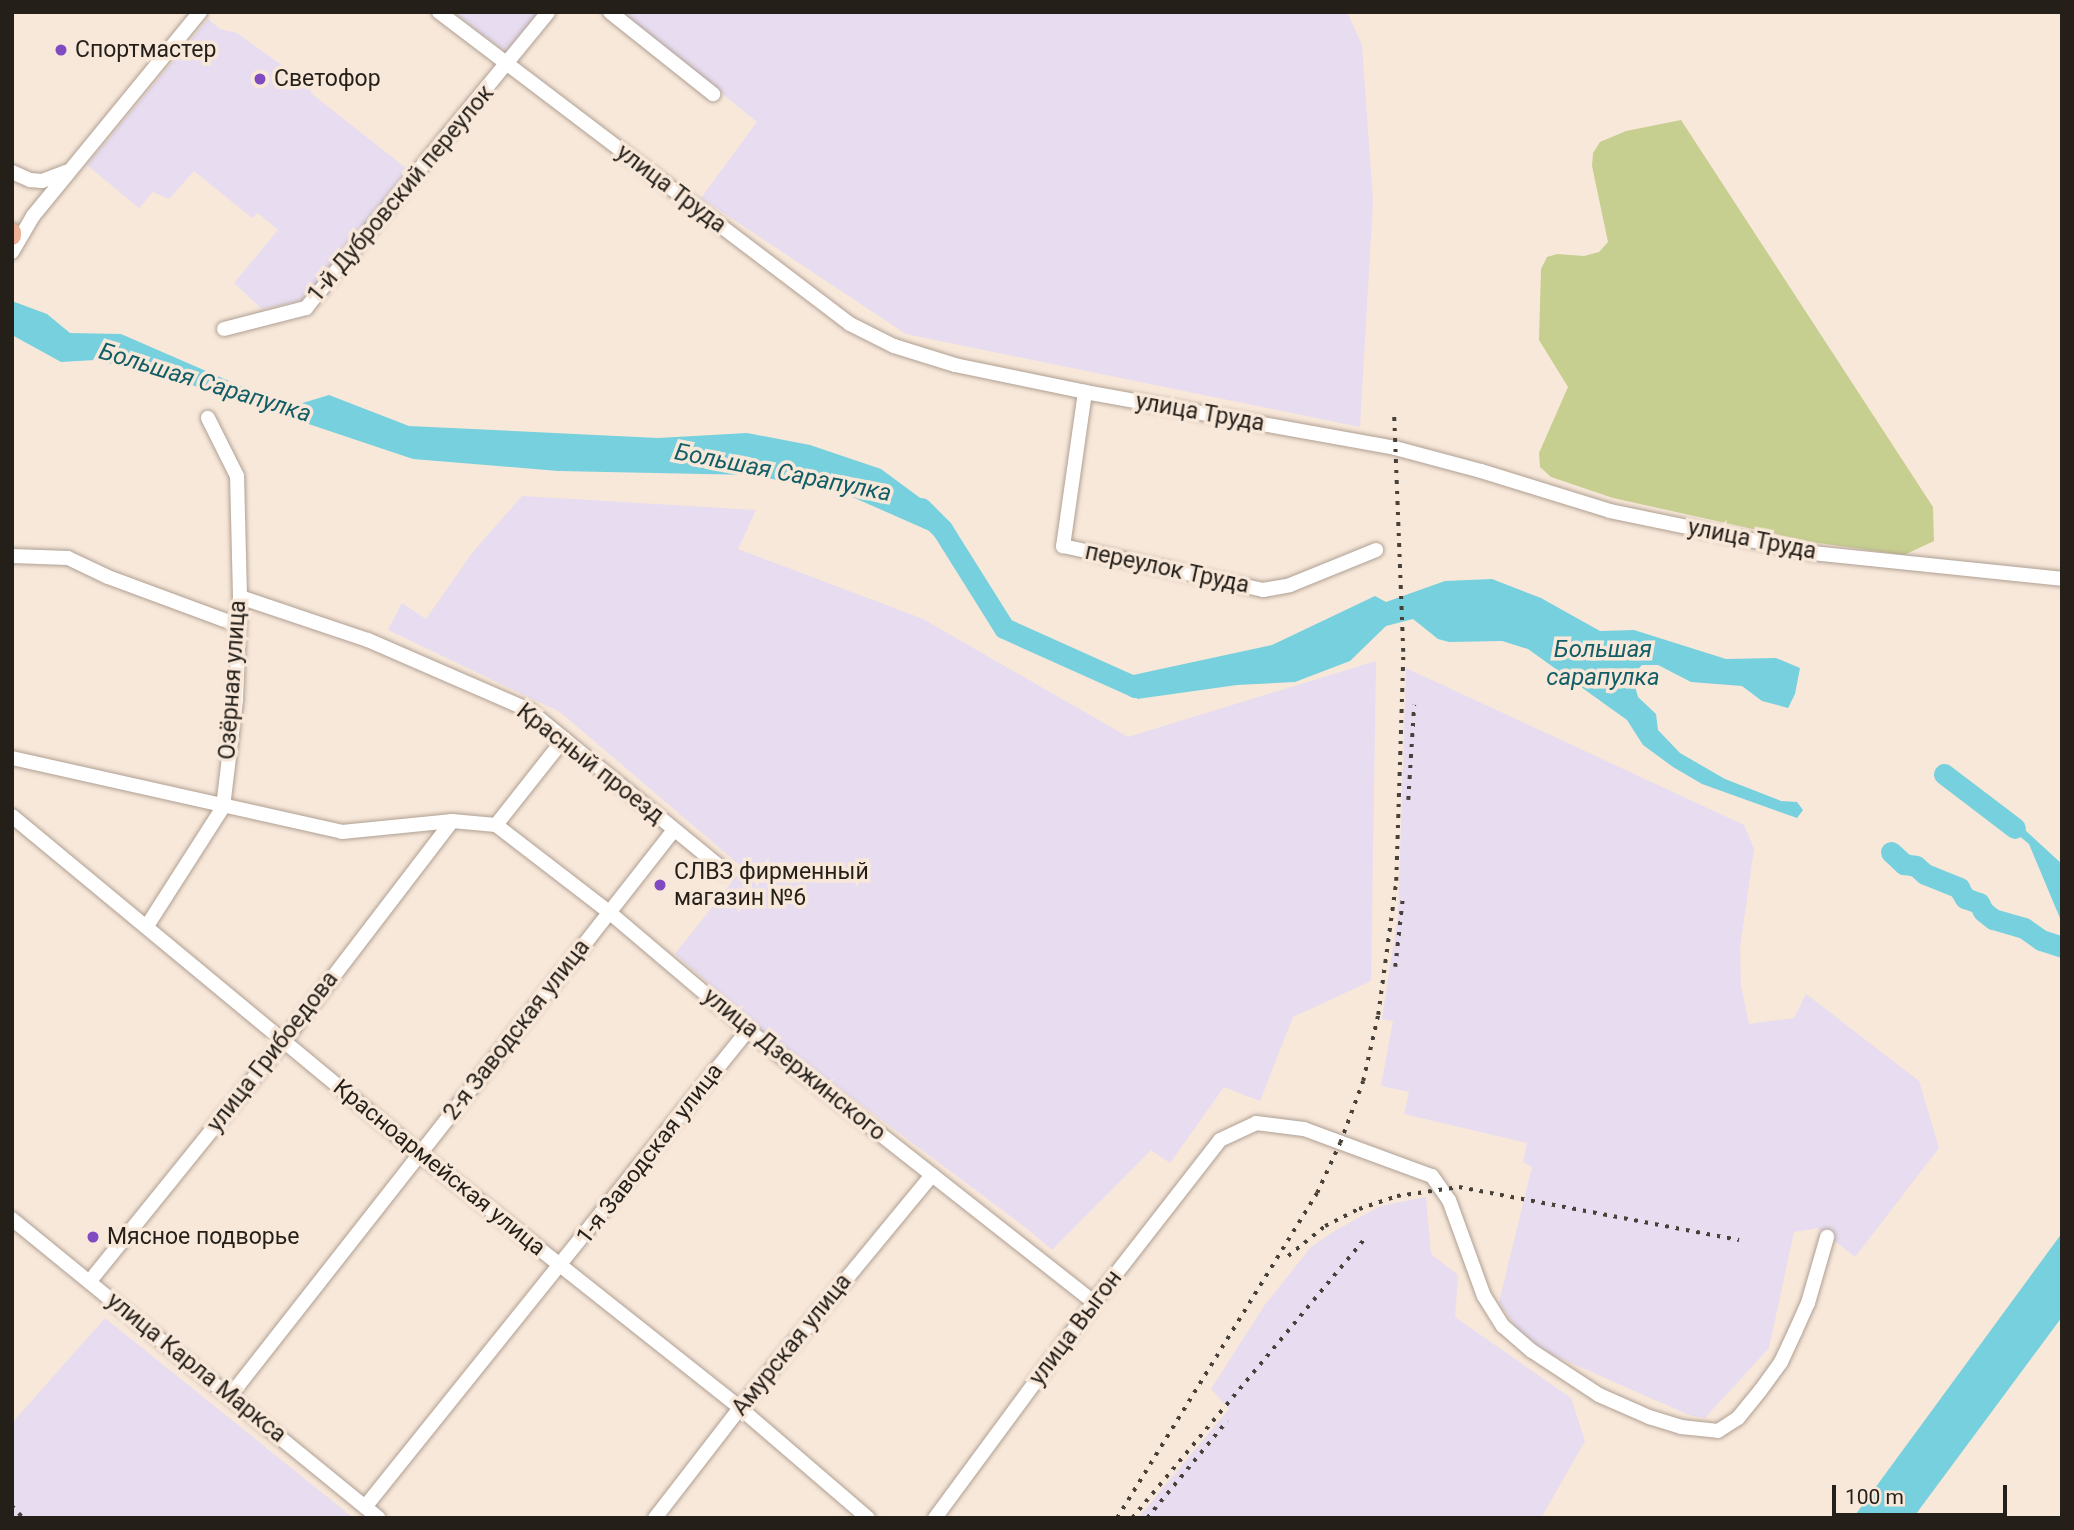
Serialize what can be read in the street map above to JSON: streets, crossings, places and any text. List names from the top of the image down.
{
  "streets": {
    "street": [
      "улица Труда",
      "1-й Дубровский переулок",
      "переулок Труда",
      "Озёрная улица",
      "Красный проезд",
      "2-я Заводская улица",
      "улица Грибоедова",
      "улица Дзержинского",
      "1-я Заводская улица",
      "Красноармейская улица",
      "улица Выгон",
      "Амурская улица",
      "улица Карла Маркса"
    ]
  },
  "crossings": [
    ["улица Труда", "1-й Дубровский переулок"],
    ["улица Труда", "переулок Труда"],
    ["Озёрная улица", "Красный проезд"],
    ["Озёрная улица", "Красноармейская улица"],
    ["Красный проезд", "2-я Заводская улица"],
    ["2-я Заводская улица", "улица Дзержинского"],
    ["2-я Заводская улица", "Красноармейская улица"],
    ["2-я Заводская улица", "улица Карла Маркса"],
    ["улица Грибоедова", "Красноармейская улица"],
    ["улица Грибоедова", "улица Карла Маркса"],
    ["улица Дзержинского", "1-я Заводская улица"],
    ["улица Дзержинского", "улица Выгон"],
    ["улица Дзержинского", "Амурская улица"],
    ["1-я Заводская улица", "Красноармейская улица"],
    ["1-я Заводская улица", "улица Карла Маркса"],
    ["Красноармейская улица", "Амурская улица"]
  ],
  "water": ["Большая Сарапулка", "Большая сарапулка"],
  "places": [
    "Спортмастер",
    "Светофор",
    "СЛВЗ фирменный магазин №6",
    "Мясное подворье"
  ],
  "scale_bar": "100 m"
}
